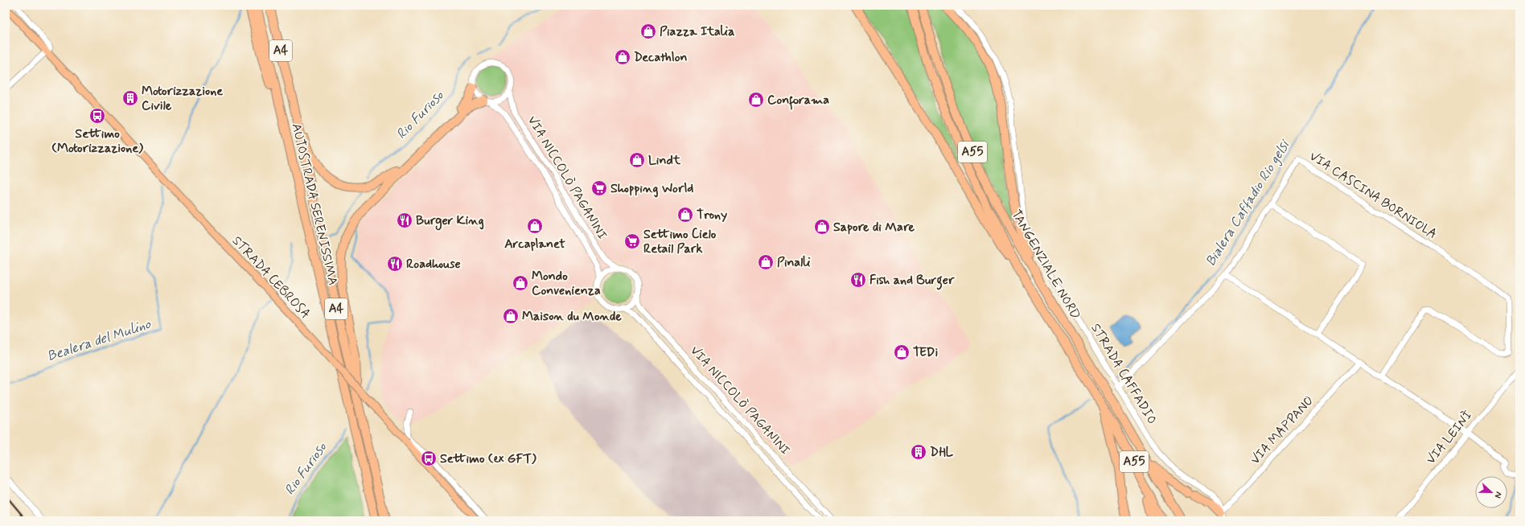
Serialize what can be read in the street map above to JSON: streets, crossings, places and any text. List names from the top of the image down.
{
  "streets": {
    "highway": [
      "A4",
      "A55",
      "AUTOSTRADA SERENISSIMA",
      "TANGENZIALE NORD"
    ],
    "main road": ["STRADA CEBROSA"],
    "street": [
      "VIA NICCOLÒ PAGANINI",
      "VIA CASCINA BORNIOLA",
      "STRADA CAFFADIO",
      "VIA MAPPANO",
      "VIA LEINÌ"
    ]
  },
  "crossings": [
    ["A55", "TANGENZIALE NORD"],
    ["VIA CASCINA BORNIOLA", "STRADA CAFFADIO"],
    ["STRADA CAFFADIO", "VIA MAPPANO"]
  ],
  "water": ["Rio Furioso", "Bialera Caffadio Rio gelsi", "Bealera del Mulino"],
  "places": {
    "shop": [
      "Piazza Italia",
      "Decathlon",
      "Conforama",
      "Lindt",
      "Trony",
      "Arcaplanet",
      "Sapore di Mare",
      "Pinalli",
      "Mondo Convenienza",
      "Maison du Monde",
      "TEDi"
    ],
    "building": ["Motorizzazione Civile", "DHL"],
    "bus stop": ["Settimo (Motorizzazione)", "Settimo (ex GFT)"],
    "supermarket": ["Shopping World", "Settimo Cielo Retail Park"],
    "restaurant": ["Burger King", "Roadhouse", "Fish and Burger"]
  },
  "north": "right"
}
